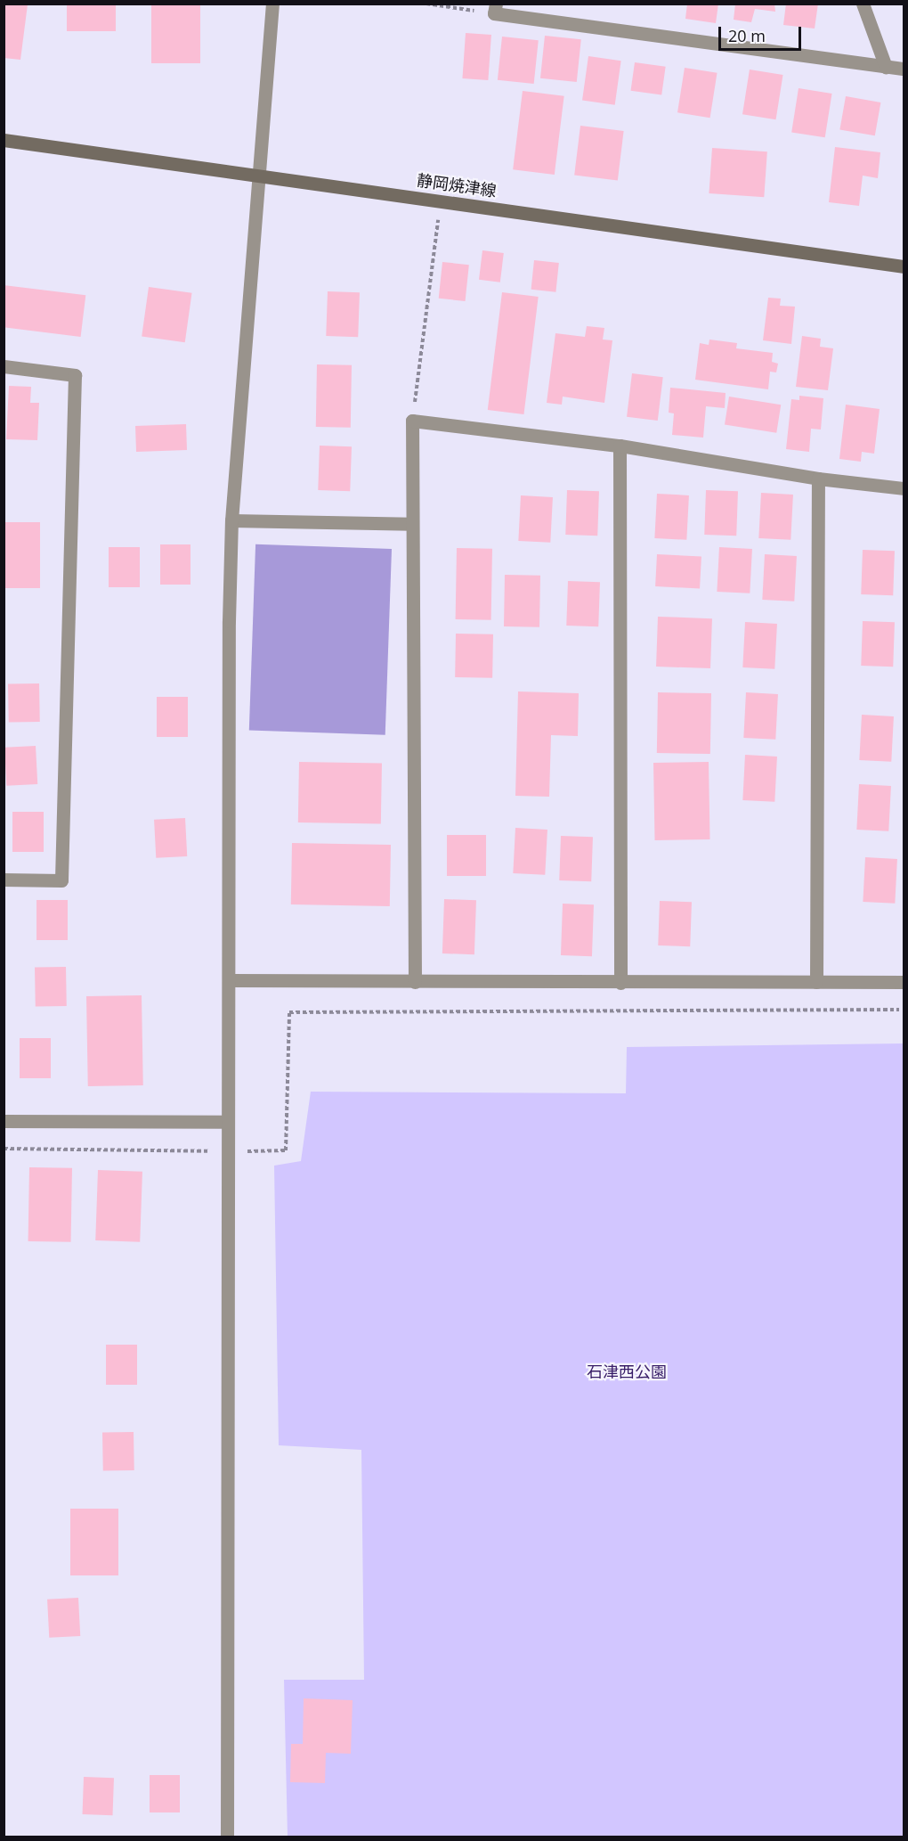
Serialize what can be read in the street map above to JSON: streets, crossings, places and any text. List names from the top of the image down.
{
  "streets": {
    "main road": ["静岡焼津線"]
  },
  "parks": ["石津西公園"],
  "scale_bar": "20 m"
}
